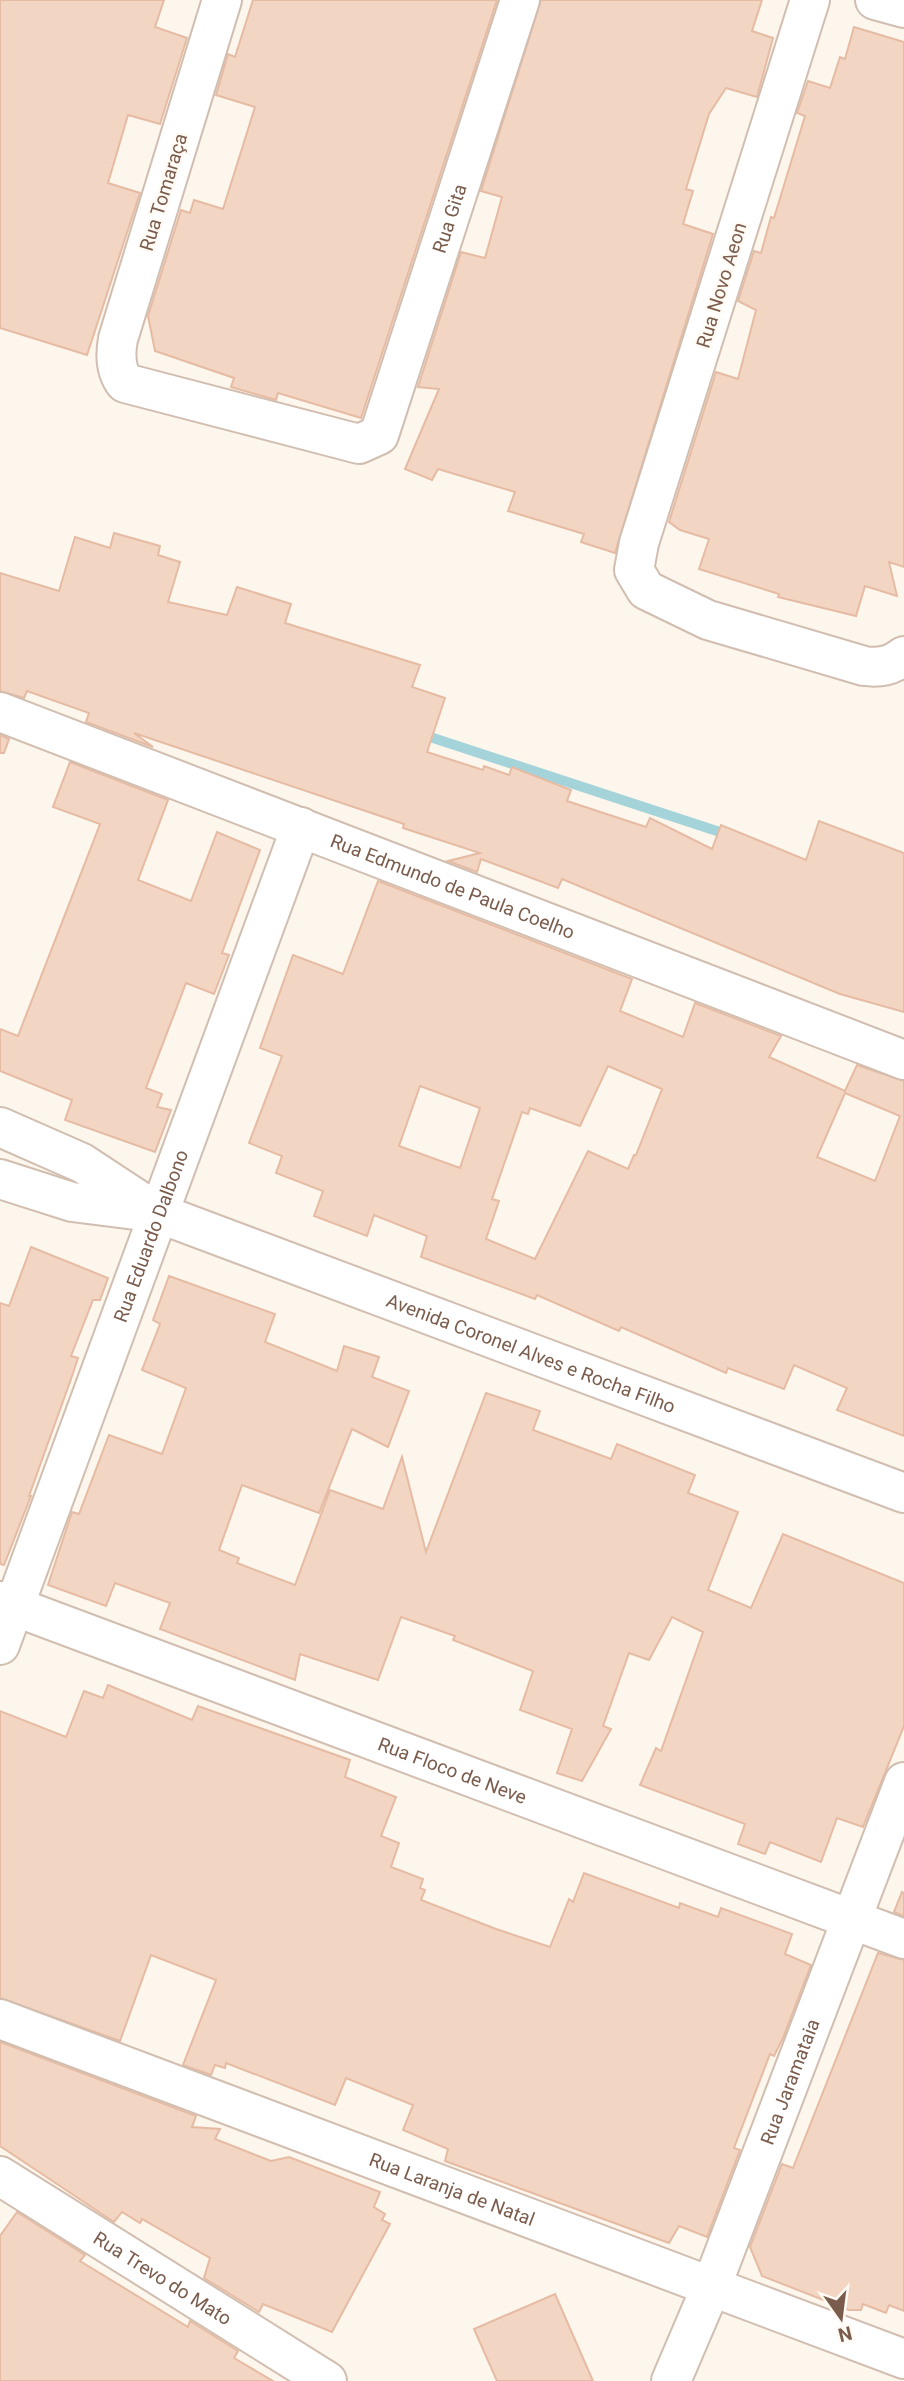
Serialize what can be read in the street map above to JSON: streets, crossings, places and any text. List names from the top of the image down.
{
  "streets": {
    "street": [
      "Rua Tomaraça",
      "Rua Gita",
      "Rua Novo Aeon",
      "Rua Edmundo de Paula Coelho",
      "Rua Eduardo Dalbono",
      "Avenida Coronel Alves e Rocha Filho",
      "Rua Floco de Neve",
      "Rua Jaramataia",
      "Rua Laranja de Natal",
      "Rua Trevo do Mato"
    ]
  },
  "crossings": [
    ["Rua Tomaraça", "Rua Gita"],
    ["Rua Edmundo de Paula Coelho", "Rua Eduardo Dalbono"],
    ["Rua Eduardo Dalbono", "Avenida Coronel Alves e Rocha Filho"],
    ["Rua Eduardo Dalbono", "Rua Floco de Neve"],
    ["Rua Floco de Neve", "Rua Jaramataia"],
    ["Rua Jaramataia", "Rua Laranja de Natal"]
  ],
  "north": "bottom"
}
